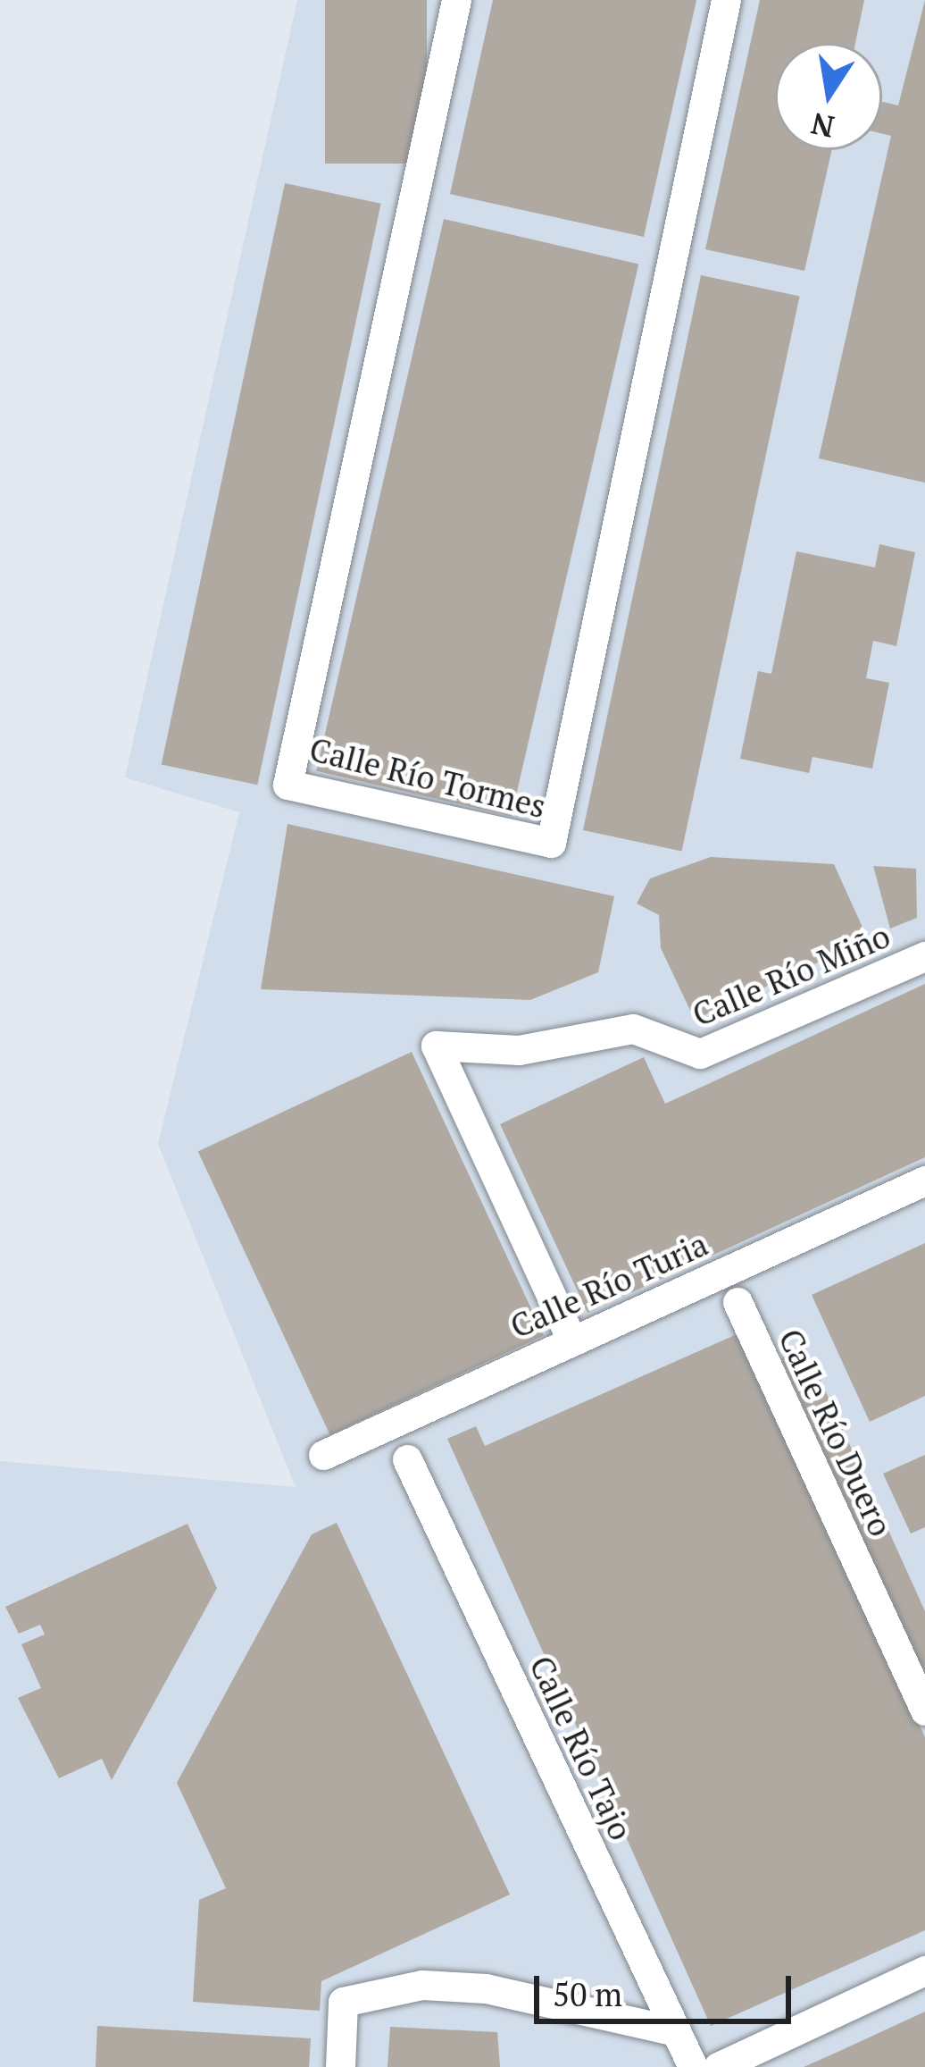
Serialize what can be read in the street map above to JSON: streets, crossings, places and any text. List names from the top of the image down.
{
  "streets": {
    "street": [
      "Calle Río Tormes",
      "Calle Río Miño",
      "Calle Río Turia",
      "Calle Río Duero",
      "Calle Río Tajo"
    ]
  },
  "crossings": [
    ["Calle Río Miño", "Calle Río Turia"]
  ],
  "scale_bar": "50 m",
  "north": "bottom"
}
